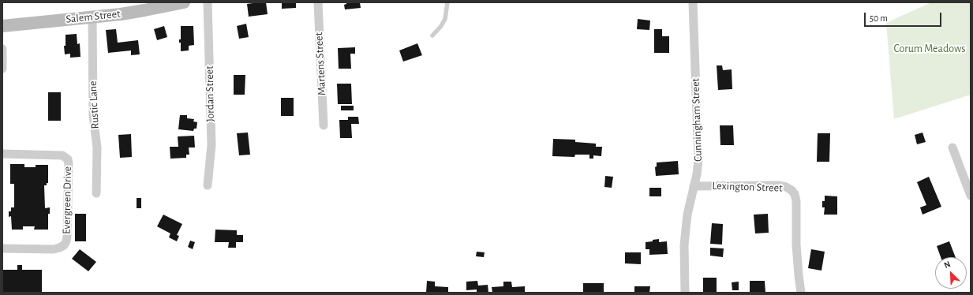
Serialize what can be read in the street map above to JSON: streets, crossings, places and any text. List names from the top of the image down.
{
  "streets": {
    "street": [
      "Salem Street",
      "Martens Street",
      "Jordan Street",
      "Rustic Lane",
      "Cunningham Street",
      "Lexington Street",
      "Evergreen Drive"
    ]
  },
  "crossings": [
    ["Salem Street", "Rustic Lane"],
    ["Cunningham Street", "Lexington Street"]
  ],
  "parks": ["Corum Meadows"],
  "scale_bar": "50 m",
  "north": "top left"
}
